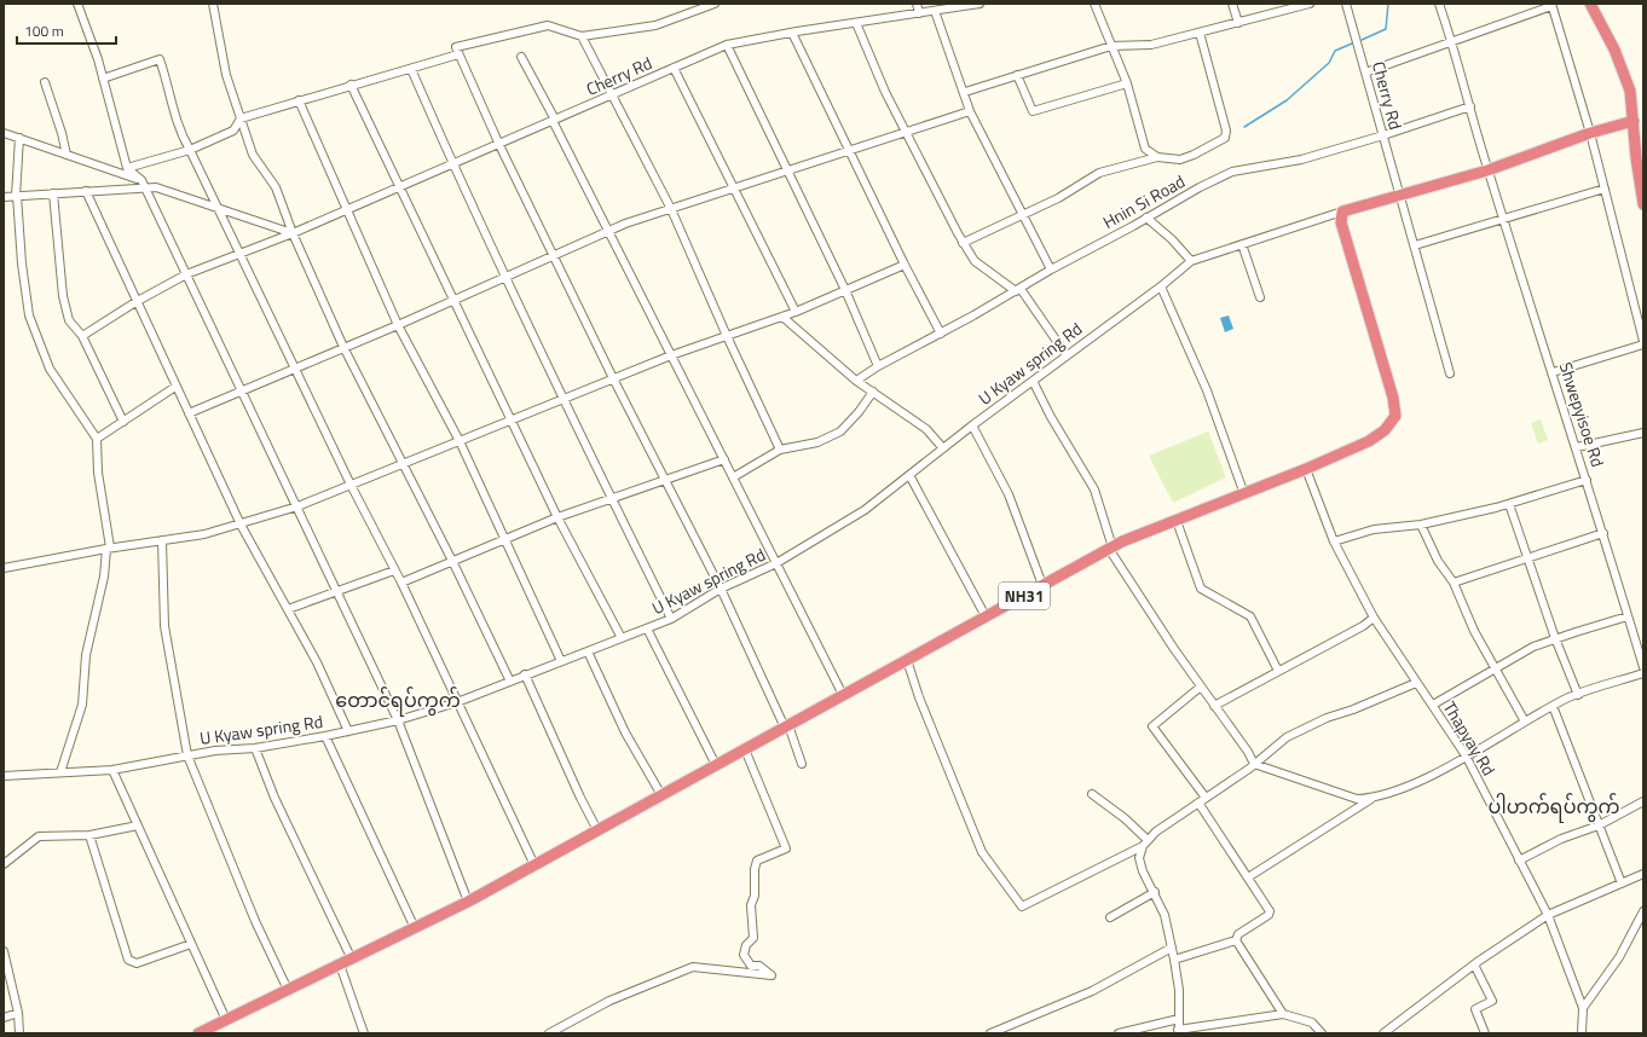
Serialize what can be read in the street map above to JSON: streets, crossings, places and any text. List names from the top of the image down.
{
  "streets": {
    "highway": ["NH31"],
    "street": [
      "Cherry Rd",
      "Hnin Si Road",
      "U Kyaw spring Rd",
      "Shwepyisoe Rd",
      "Thapyay Rd"
    ]
  },
  "crossings": [
    ["Cherry Rd", "Hnin Si Road"],
    ["Hnin Si Road", "Shwepyisoe Rd"],
    ["U Kyaw spring Rd", "NH31"],
    ["NH31", "Thapyay Rd"]
  ],
  "districts": ["တောင်ရပ်ကွက်", "ပါဟက်ရပ်ကွက်"],
  "scale_bar": "100 m"
}
